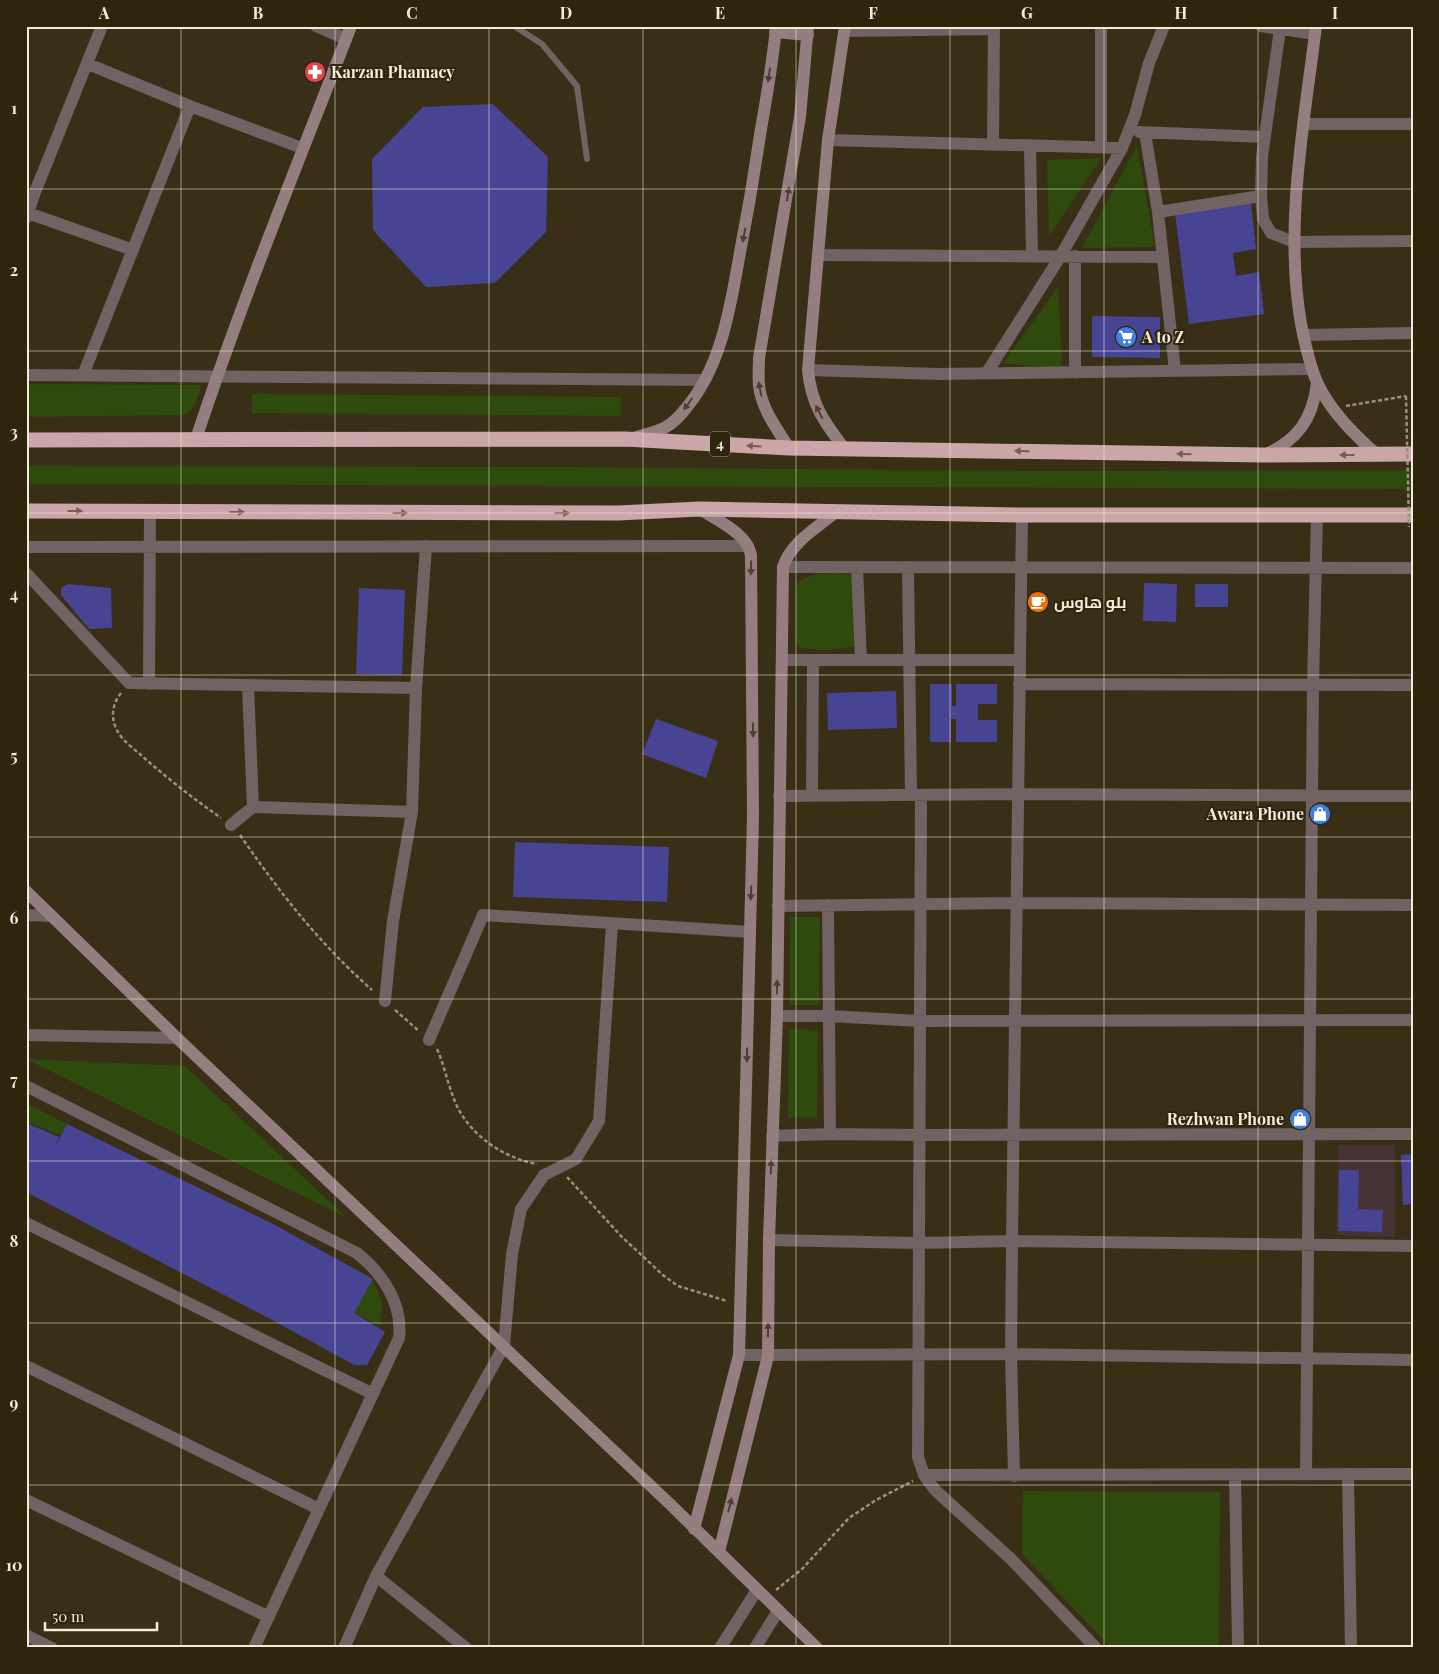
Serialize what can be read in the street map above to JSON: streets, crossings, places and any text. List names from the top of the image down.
{
  "streets": {
    "highway": ["4"]
  },
  "places": {
    "pharmacy": ["Karzan Phamacy"],
    "supermarket": ["A to Z"],
    "cafe": ["بلو هاوس"],
    "shop": ["Awara Phone", "Rezhwan Phone"]
  },
  "scale_bar": "50 m",
  "grid": {
    "columns": [
      "A",
      "B",
      "C",
      "D",
      "E",
      "F",
      "G",
      "H",
      "I"
    ],
    "rows": [
      "1",
      "2",
      "3",
      "4",
      "5",
      "6",
      "7",
      "8",
      "9",
      "10"
    ]
  }
}
